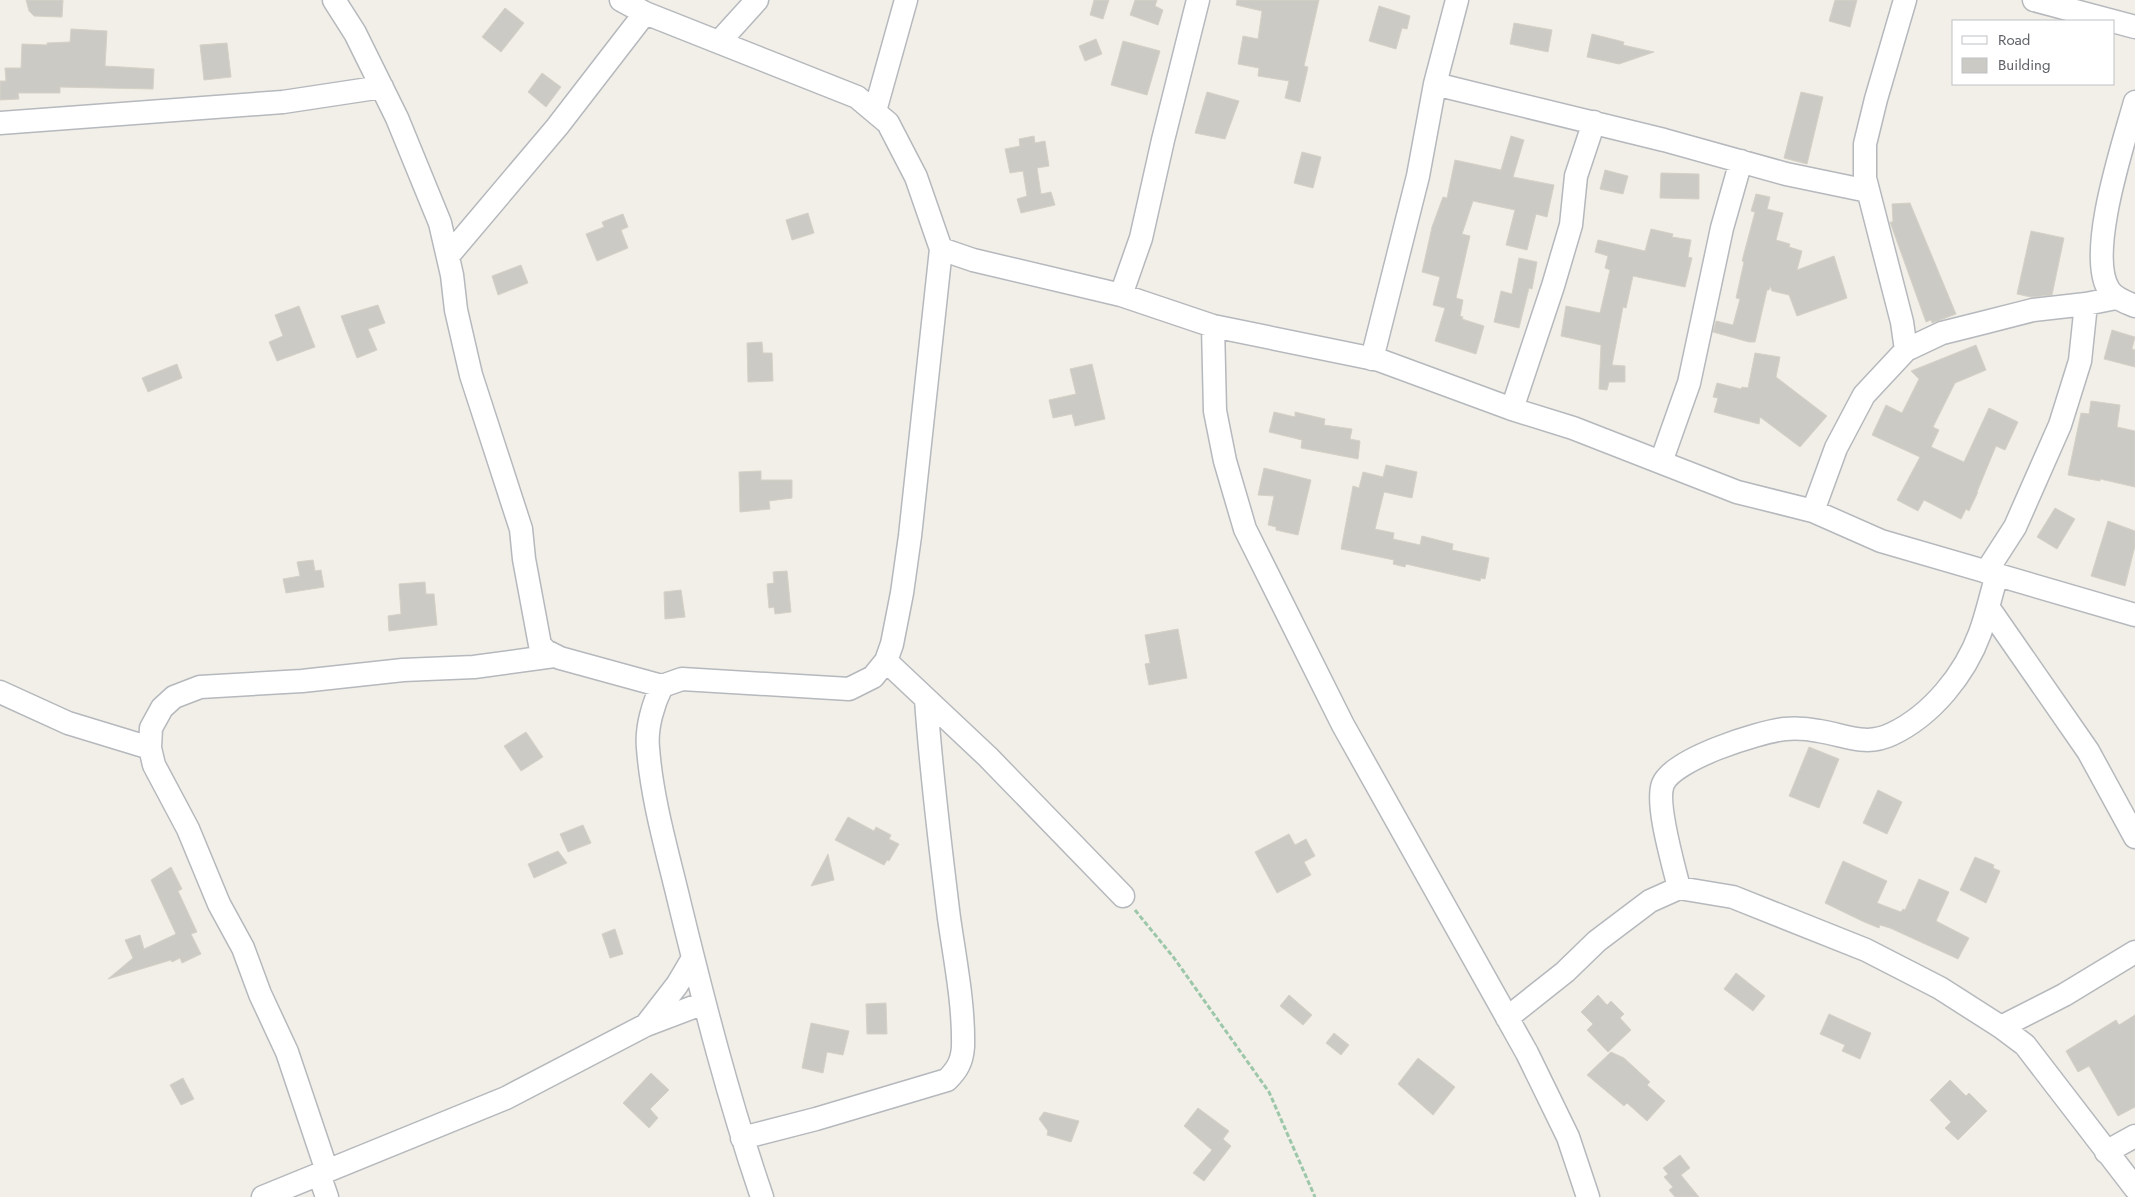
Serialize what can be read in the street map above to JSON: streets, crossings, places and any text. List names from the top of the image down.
{
  "legend": ["Road", "Building"]
}
